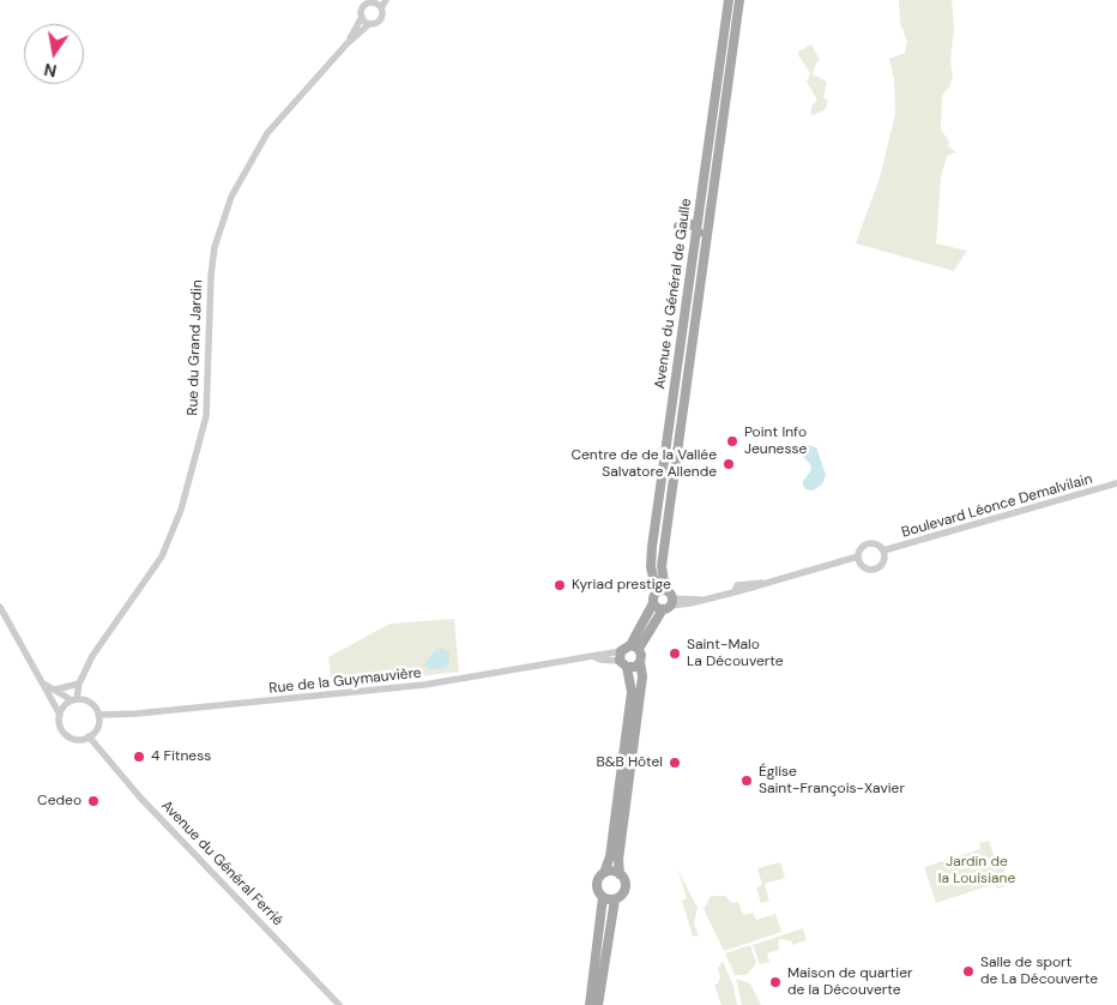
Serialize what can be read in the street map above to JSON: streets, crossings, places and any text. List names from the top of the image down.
{
  "streets": {
    "main road": ["Avenue du Général de Gaulle"],
    "street": [
      "Rue du Grand Jardin",
      "Boulevard Léonce Demalvilain",
      "Rue de la Guymauvière",
      "Avenue du Général Ferrié"
    ]
  },
  "crossings": [
    ["Rue du Grand Jardin", "Rue de la Guymauvière"],
    ["Rue du Grand Jardin", "Avenue du Général Ferrié"],
    ["Rue de la Guymauvière", "Avenue du Général Ferrié"]
  ],
  "parks": ["Jardin de la Louisiane"],
  "places": [
    "Point Info Jeunesse",
    "Centre de de la Vallée Salvatore Allende",
    "Kyriad prestige",
    "Saint-Malo La Découverte",
    "4 Fitness",
    "B&B Hôtel",
    "Église Saint-François-Xavier",
    "Cedeo",
    "Salle de sport de La Découverte",
    "Maison de quartier de la Découverte"
  ],
  "north": "bottom"
}
